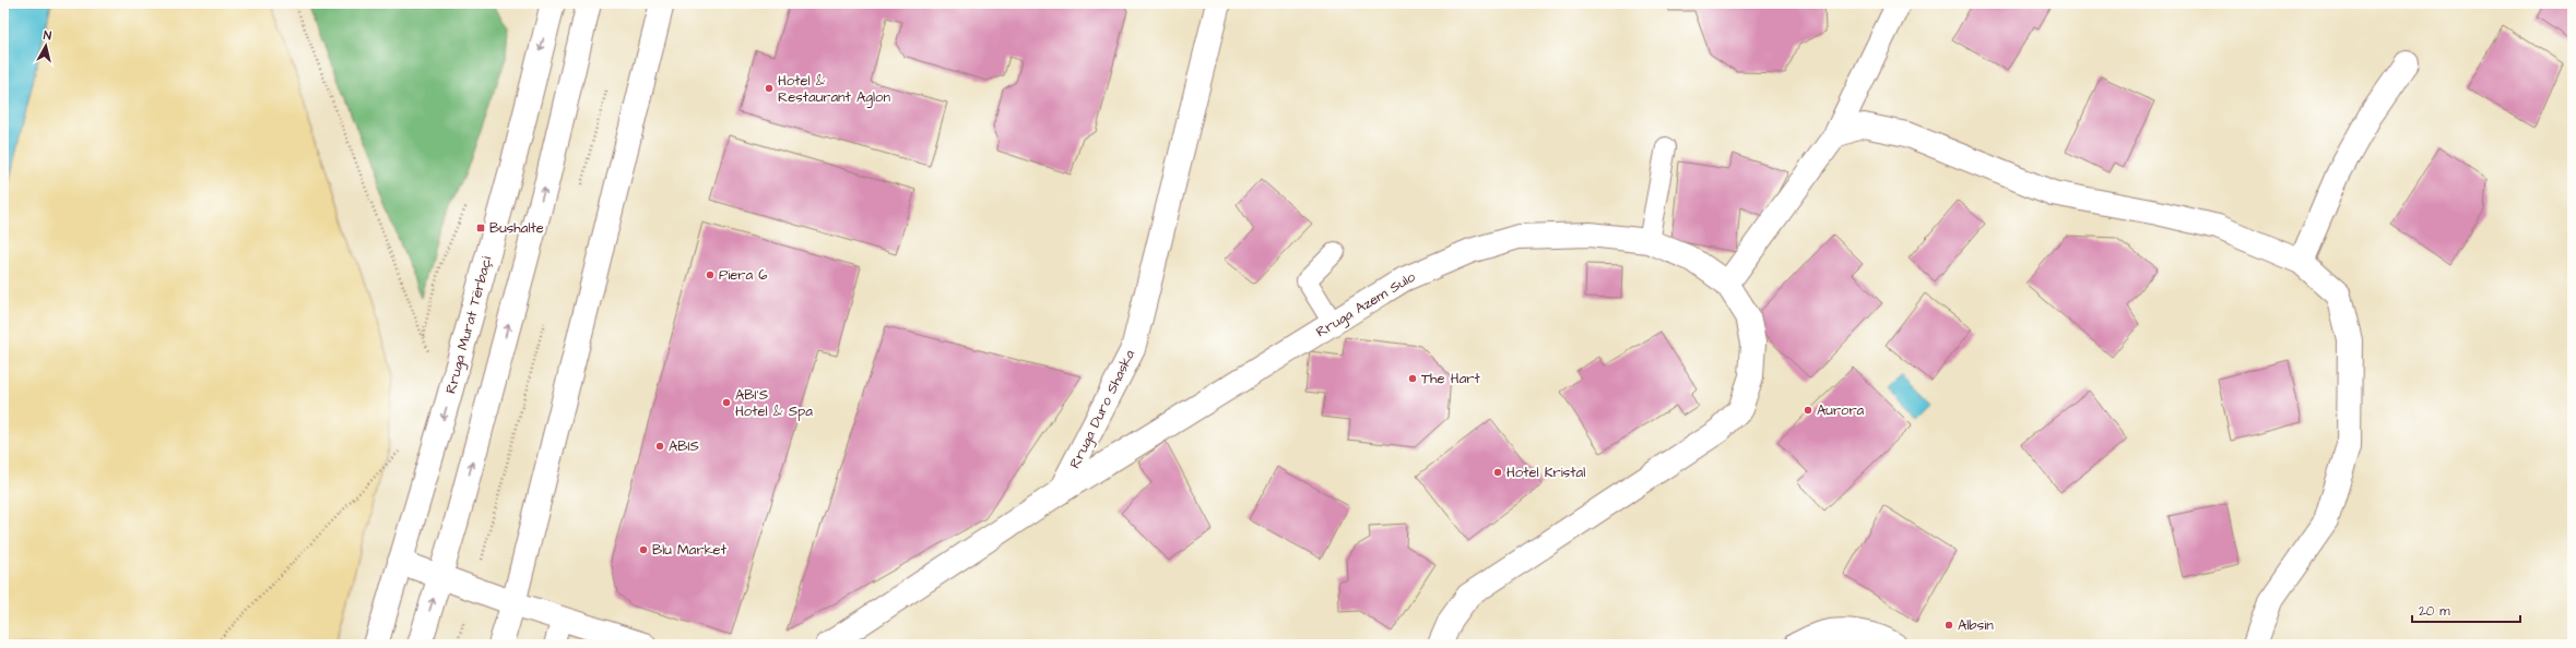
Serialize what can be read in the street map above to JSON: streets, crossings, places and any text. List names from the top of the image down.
{
  "streets": {
    "street": ["Rruga Azem Sulo", "Rruga Murat Tërbaçi", "Rruga Duro Shaska"]
  },
  "crossings": [
    ["Rruga Azem Sulo", "Rruga Duro Shaska"]
  ],
  "places": {
    "other": [
      "Hotel & Restaurant Aglon",
      "Piera 6",
      "The Hart",
      "ABI'S Hotel & Spa",
      "Aurora",
      "ABIS",
      "Hotel Kristal",
      "Blu Market",
      "Albsin"
    ],
    "transit": ["Bushalte"]
  },
  "scale_bar": "20 m",
  "north": "top"
}
